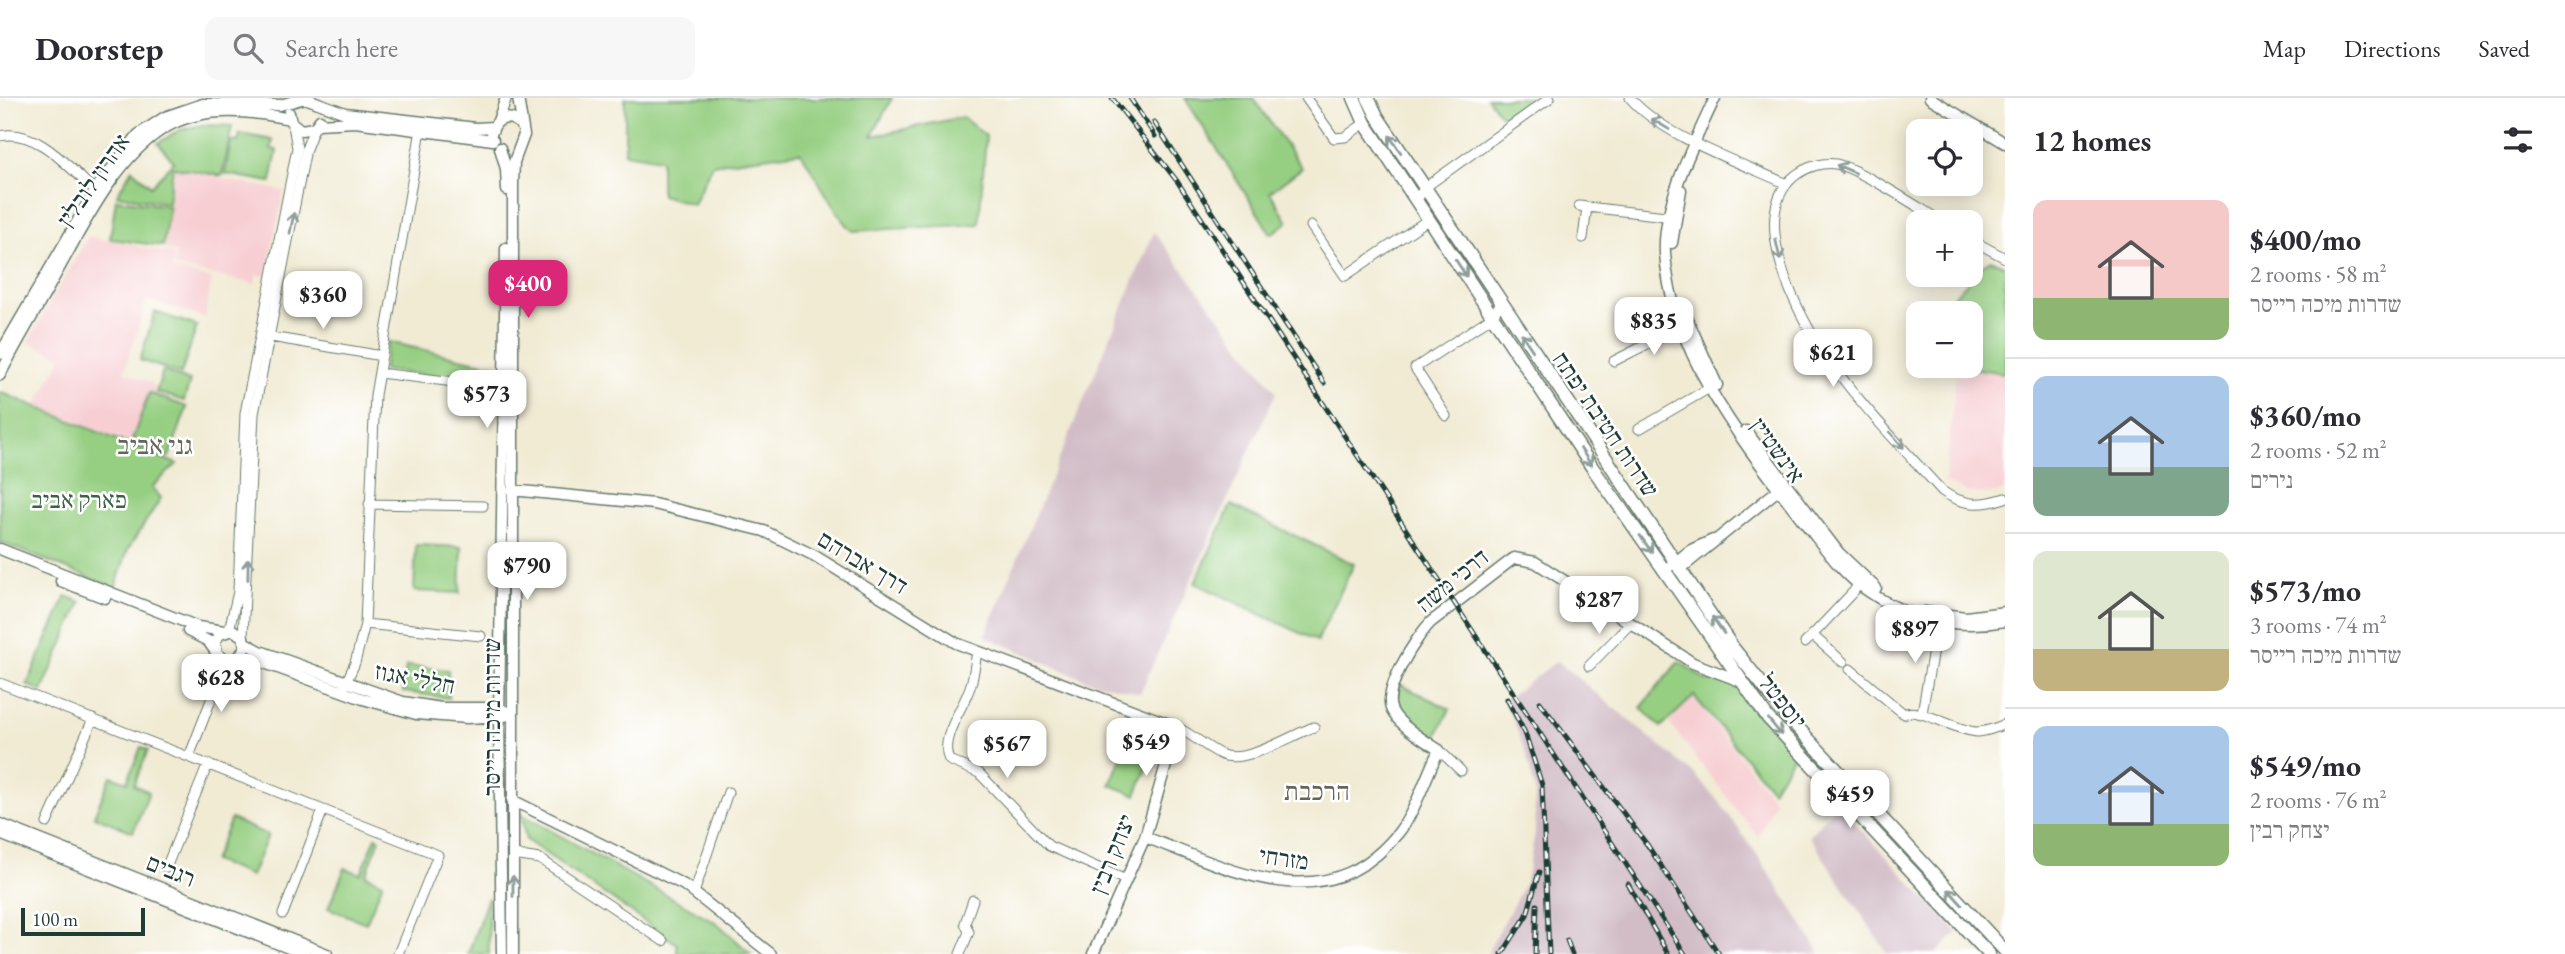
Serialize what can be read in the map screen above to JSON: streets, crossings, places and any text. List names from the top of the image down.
{
  "streets": {
    "main road": ["שדרות חטיבת יפתח", "יוספטל"],
    "street": [
      "אהרון לובלין",
      "אינשטיין",
      "דרך אברהם",
      "דרכי משה",
      "חללי אגוז",
      "שדרות מיכה רייסר",
      "יצחק רבין",
      "מזרחי",
      "רגבים"
    ]
  },
  "crossings": [
    ["שדרות חטיבת יפתח", "יוספטל"],
    ["דרך אברהם", "שדרות מיכה רייסר"],
    ["דרך אברהם", "יצחק רבין"],
    ["דרכי משה", "יוספטל"],
    ["דרכי משה", "מזרחי"],
    ["חללי אגוז", "שדרות מיכה רייסר"],
    ["יצחק רבין", "מזרחי"]
  ],
  "districts": ["גני אביב", "הרכבת"],
  "parks": ["פארק אביב"],
  "scale_bar": "100 m",
  "page": {
    "header": "Doorstep",
    "search": "Search here",
    "nav": ["Map", "Directions", "Saved"],
    "heading": "12 homes",
    "map_buttons": ["+", "−"],
    "list": [
      {
        "name": "$400/mo",
        "note": "2 rooms · 58 m² · שדרות מיכה רייסר"
      },
      {
        "name": "$360/mo",
        "note": "2 rooms · 52 m² · נירים"
      },
      {
        "name": "$573/mo",
        "note": "3 rooms · 74 m² · שדרות מיכה רייסר"
      },
      {
        "name": "$549/mo",
        "note": "2 rooms · 76 m² · יצחק רבין"
      }
    ],
    "price": [
      "$400",
      "$360",
      "$835",
      "$621",
      "$573",
      "$790",
      "$287",
      "$897",
      "$628",
      "$549",
      "$567",
      "$459"
    ],
    "scale": "100 m"
  }
}
